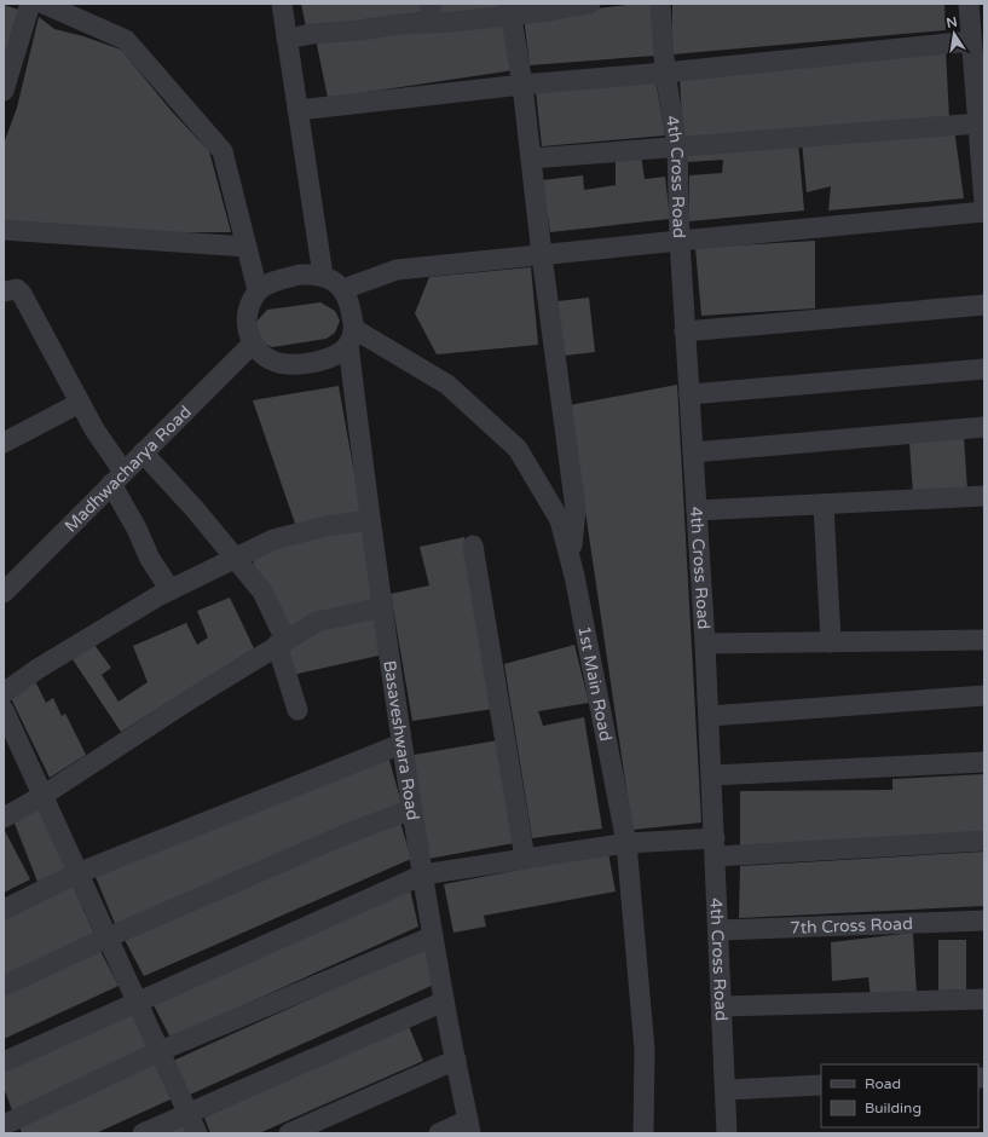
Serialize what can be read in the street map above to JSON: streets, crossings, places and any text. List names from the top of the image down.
{
  "streets": {
    "street": [
      "4th Cross Road",
      "Madhwacharya Road",
      "1st Main Road",
      "Basaveshwara Road",
      "7th Cross Road"
    ]
  },
  "crossings": [
    ["4th Cross Road", "7th Cross Road"],
    ["Madhwacharya Road", "1st Main Road"],
    ["Madhwacharya Road", "Basaveshwara Road"],
    ["1st Main Road", "Basaveshwara Road"]
  ],
  "legend": ["Road", "Building"],
  "north": "top"
}
